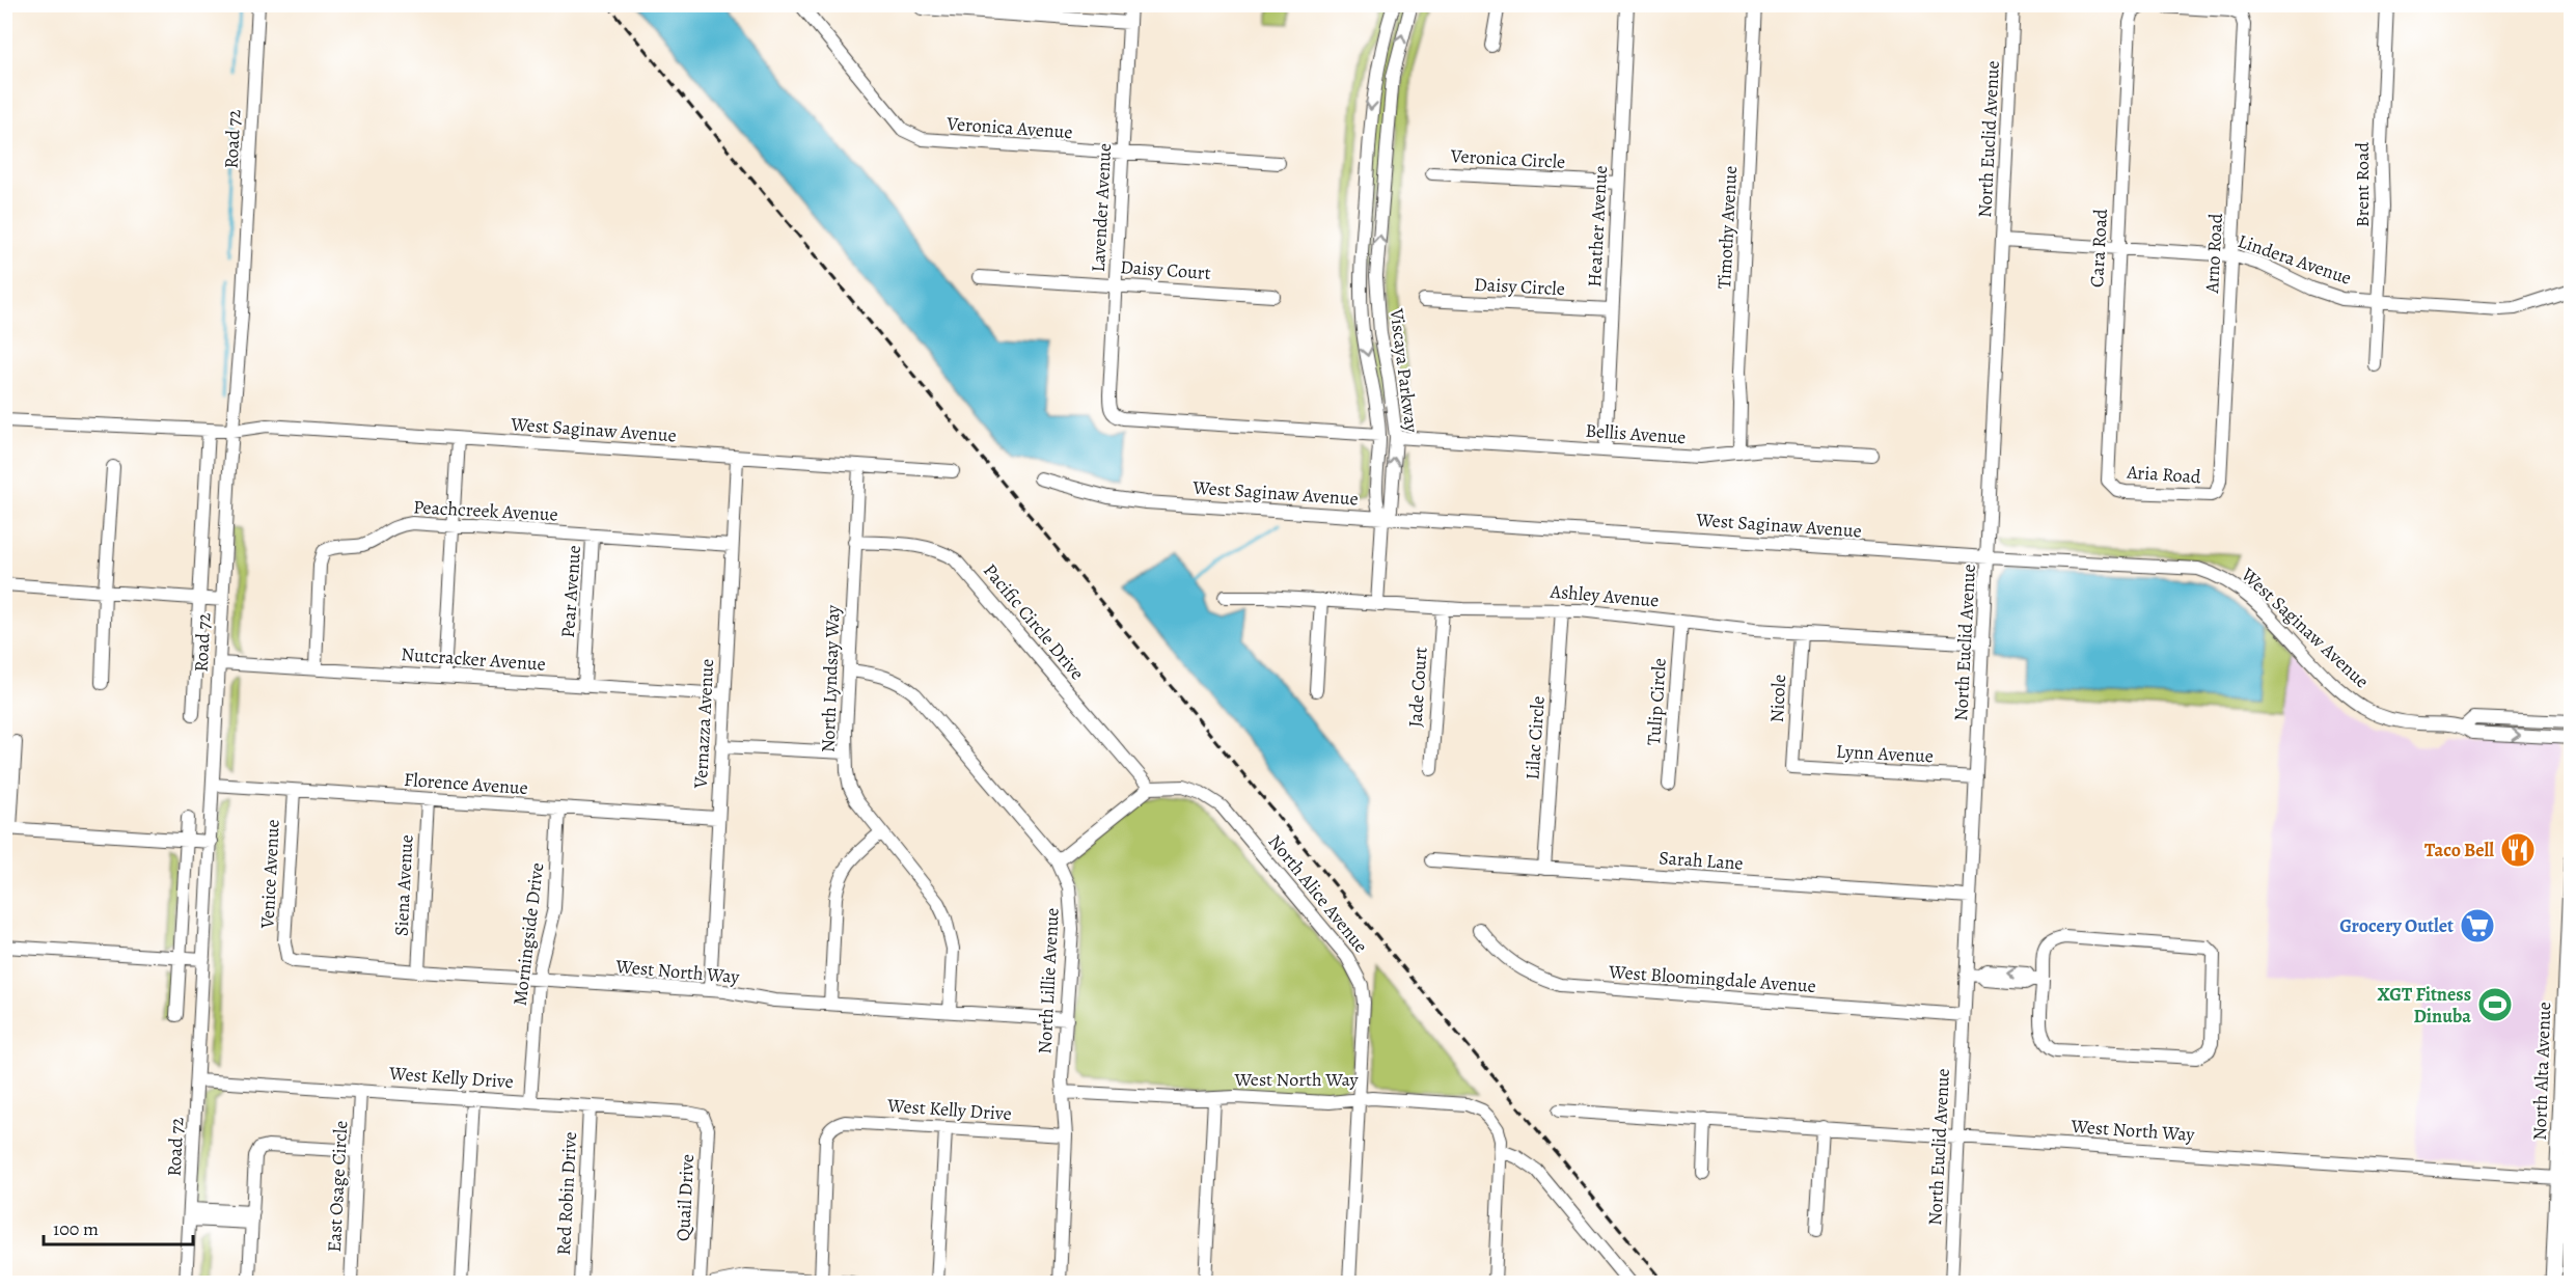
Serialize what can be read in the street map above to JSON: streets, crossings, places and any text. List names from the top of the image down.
{
  "streets": {
    "main road": ["North Alta Avenue"],
    "street": [
      "Veronica Avenue",
      "Road 72",
      "North Euclid Avenue",
      "Veronica Circle",
      "Brent Road",
      "Lavender Avenue",
      "Heather Avenue",
      "Timothy Avenue",
      "Cara Road",
      "Arno Road",
      "Lindera Avenue",
      "Daisy Court",
      "Daisy Circle",
      "Viscaya Parkway",
      "West Saginaw Avenue",
      "Bellis Avenue",
      "Aria Road",
      "Peachcreek Avenue",
      "Pear Avenue",
      "Ashley Avenue",
      "Pacific Circle Drive",
      "Nutcracker Avenue",
      "North Lyndsay Way",
      "Jade Court",
      "Nicole",
      "Tulip Circle",
      "Vernazza Avenue",
      "Lilac Circle",
      "Lynn Avenue",
      "Florence Avenue",
      "Sarah Lane",
      "Venice Avenue",
      "Siena Avenue",
      "North Alice Avenue",
      "Morningside Drive",
      "West North Way",
      "West Bloomingdale Avenue",
      "North Lillie Avenue",
      "West Kelly Drive",
      "East Osage Circle",
      "Red Robin Drive",
      "Quail Drive"
    ]
  },
  "crossings": [
    ["Veronica Avenue", "Lavender Avenue"],
    ["Road 72", "West Saginaw Avenue"],
    ["Road 72", "Nutcracker Avenue"],
    ["Road 72", "Florence Avenue"],
    ["Road 72", "West Kelly Drive"],
    ["North Euclid Avenue", "Lindera Avenue"],
    ["North Euclid Avenue", "West Saginaw Avenue"],
    ["North Euclid Avenue", "Ashley Avenue"],
    ["North Euclid Avenue", "Lynn Avenue"],
    ["North Euclid Avenue", "Sarah Lane"],
    ["North Euclid Avenue", "West North Way"],
    ["North Euclid Avenue", "West Bloomingdale Avenue"],
    ["Veronica Circle", "Heather Avenue"],
    ["Brent Road", "Lindera Avenue"],
    ["Lavender Avenue", "Daisy Court"],
    ["Lavender Avenue", "Viscaya Parkway"],
    ["Heather Avenue", "Daisy Circle"],
    ["Heather Avenue", "Bellis Avenue"],
    ["Timothy Avenue", "Bellis Avenue"],
    ["Cara Road", "Arno Road"],
    ["Cara Road", "Lindera Avenue"],
    ["Cara Road", "Aria Road"],
    ["Arno Road", "Lindera Avenue"],
    ["Arno Road", "Aria Road"],
    ["Viscaya Parkway", "West Saginaw Avenue"],
    ["Viscaya Parkway", "Bellis Avenue"],
    ["West Saginaw Avenue", "North Lyndsay Way"],
    ["West Saginaw Avenue", "Vernazza Avenue"],
    ["Peachcreek Avenue", "Pear Avenue"],
    ["Peachcreek Avenue", "Nutcracker Avenue"],
    ["Peachcreek Avenue", "Vernazza Avenue"],
    ["Pear Avenue", "Nutcracker Avenue"],
    ["Ashley Avenue", "Jade Court"],
    ["Ashley Avenue", "Nicole"],
    ["Ashley Avenue", "Tulip Circle"],
    ["Ashley Avenue", "Lilac Circle"],
    ["Pacific Circle Drive", "North Lyndsay Way"],
    ["Pacific Circle Drive", "North Alice Avenue"],
    ["Nutcracker Avenue", "Vernazza Avenue"],
    ["North Lyndsay Way", "West North Way"],
    ["North Lyndsay Way", "North Lillie Avenue"],
    ["Nicole", "Lynn Avenue"],
    ["Vernazza Avenue", "Florence Avenue"],
    ["Vernazza Avenue", "West North Way"],
    ["Lilac Circle", "Sarah Lane"],
    ["Florence Avenue", "Venice Avenue"],
    ["Florence Avenue", "Siena Avenue"],
    ["Florence Avenue", "Morningside Drive"],
    ["Venice Avenue", "West North Way"],
    ["Siena Avenue", "West North Way"],
    ["North Alice Avenue", "West North Way"],
    ["Morningside Drive", "West North Way"],
    ["Morningside Drive", "West Kelly Drive"],
    ["West North Way", "North Lillie Avenue"],
    ["West North Way", "North Alta Avenue"],
    ["North Lillie Avenue", "West Kelly Drive"],
    ["West Kelly Drive", "East Osage Circle"],
    ["West Kelly Drive", "Red Robin Drive"],
    ["West Kelly Drive", "Quail Drive"]
  ],
  "places": {
    "restaurant": ["Taco Bell"],
    "supermarket": ["Grocery Outlet"],
    "sports": ["XGT Fitness Dinuba"]
  },
  "scale_bar": "100 m"
}
